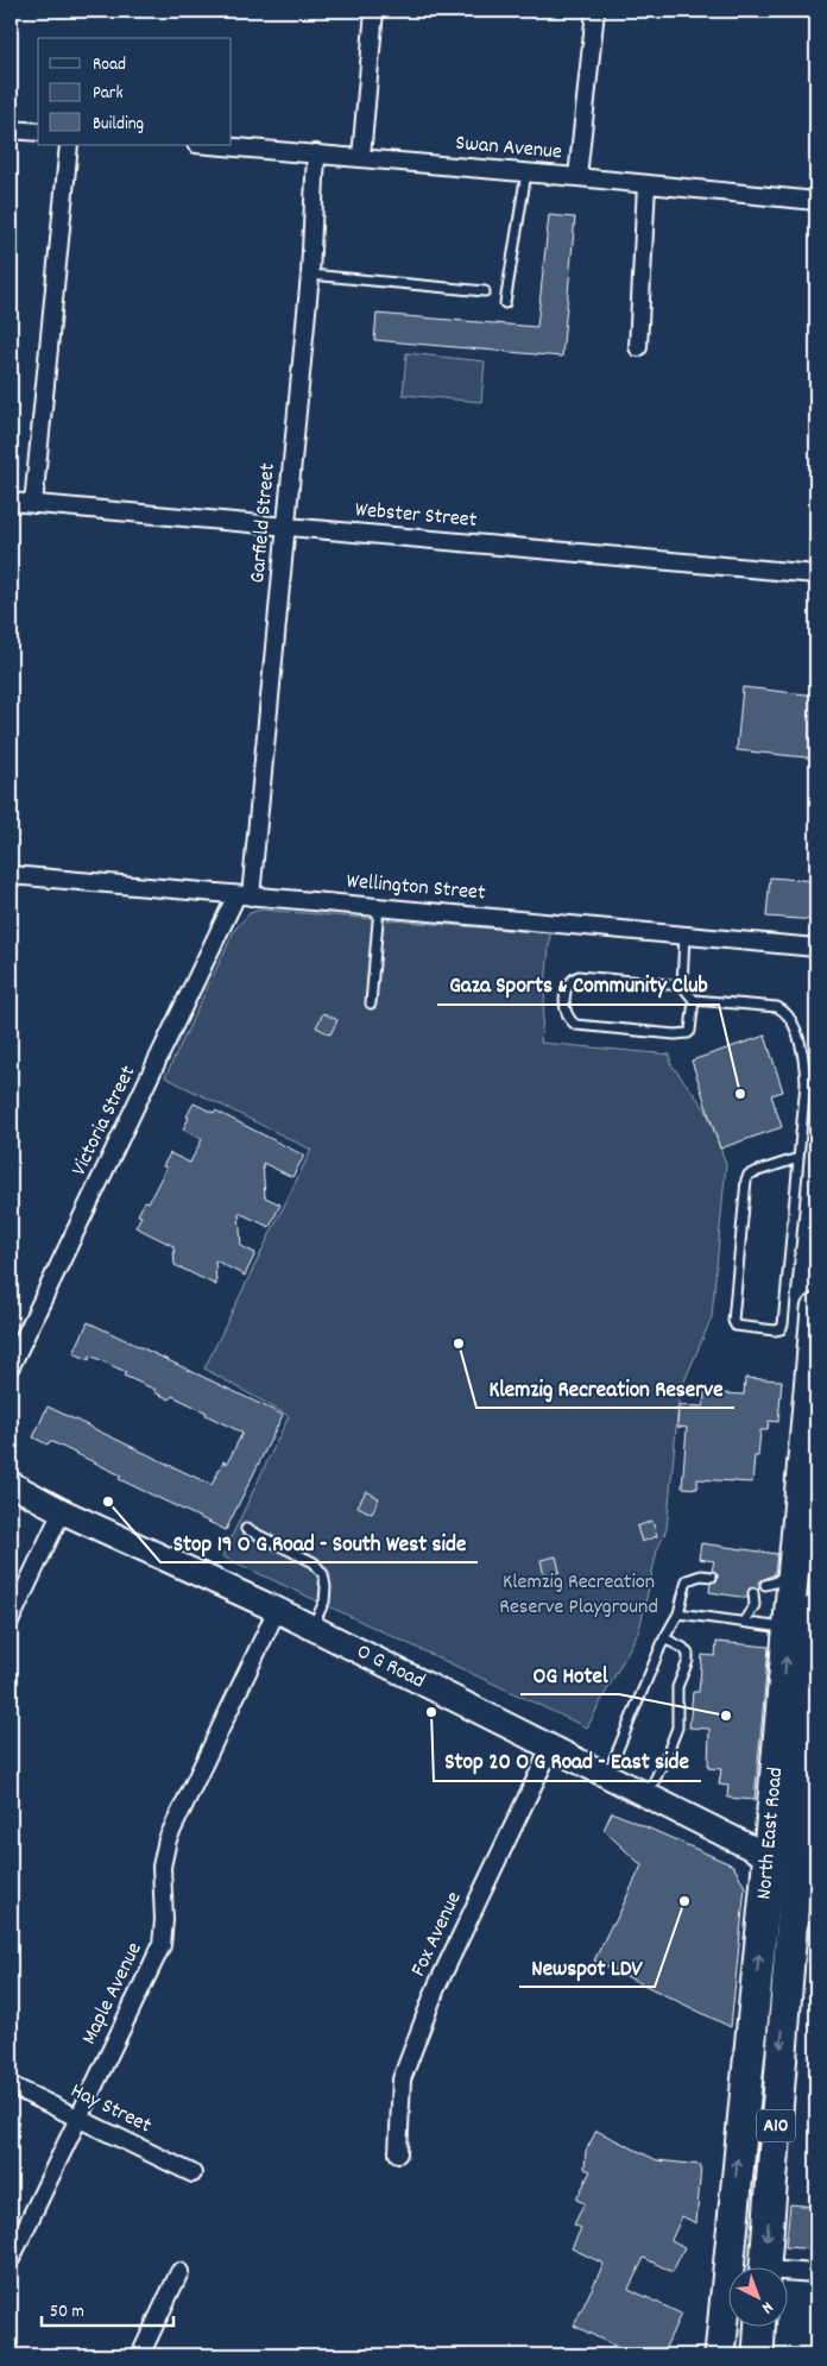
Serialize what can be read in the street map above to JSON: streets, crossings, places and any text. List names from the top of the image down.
{
  "streets": {
    "highway": ["North East Road", "A10"],
    "main road": ["O G Road"],
    "street": [
      "Swan Avenue",
      "Webster Street",
      "Garfield Street",
      "Wellington Street",
      "Victoria Street",
      "Fox Avenue",
      "Maple Avenue",
      "Hay Street"
    ]
  },
  "crossings": [
    ["Swan Avenue", "Garfield Street"],
    ["Webster Street", "Garfield Street"],
    ["Garfield Street", "Wellington Street"],
    ["Garfield Street", "Victoria Street"],
    ["Wellington Street", "Victoria Street"],
    ["O G Road", "North East Road"],
    ["O G Road", "Fox Avenue"],
    ["O G Road", "Maple Avenue"],
    ["Maple Avenue", "Hay Street"]
  ],
  "parks": ["Klemzig Recreation Reserve Playground"],
  "places": [
    "Gaza Sports & Community Club",
    "Klemzig Recreation Reserve",
    "Stop 19 O G Road - South West side",
    "Stop 20 O G Road - East side",
    "OG Hotel",
    "Newspot LDV"
  ],
  "legend": ["Road", "Park", "Building"],
  "scale_bar": "50 m",
  "north": "bottom right"
}
